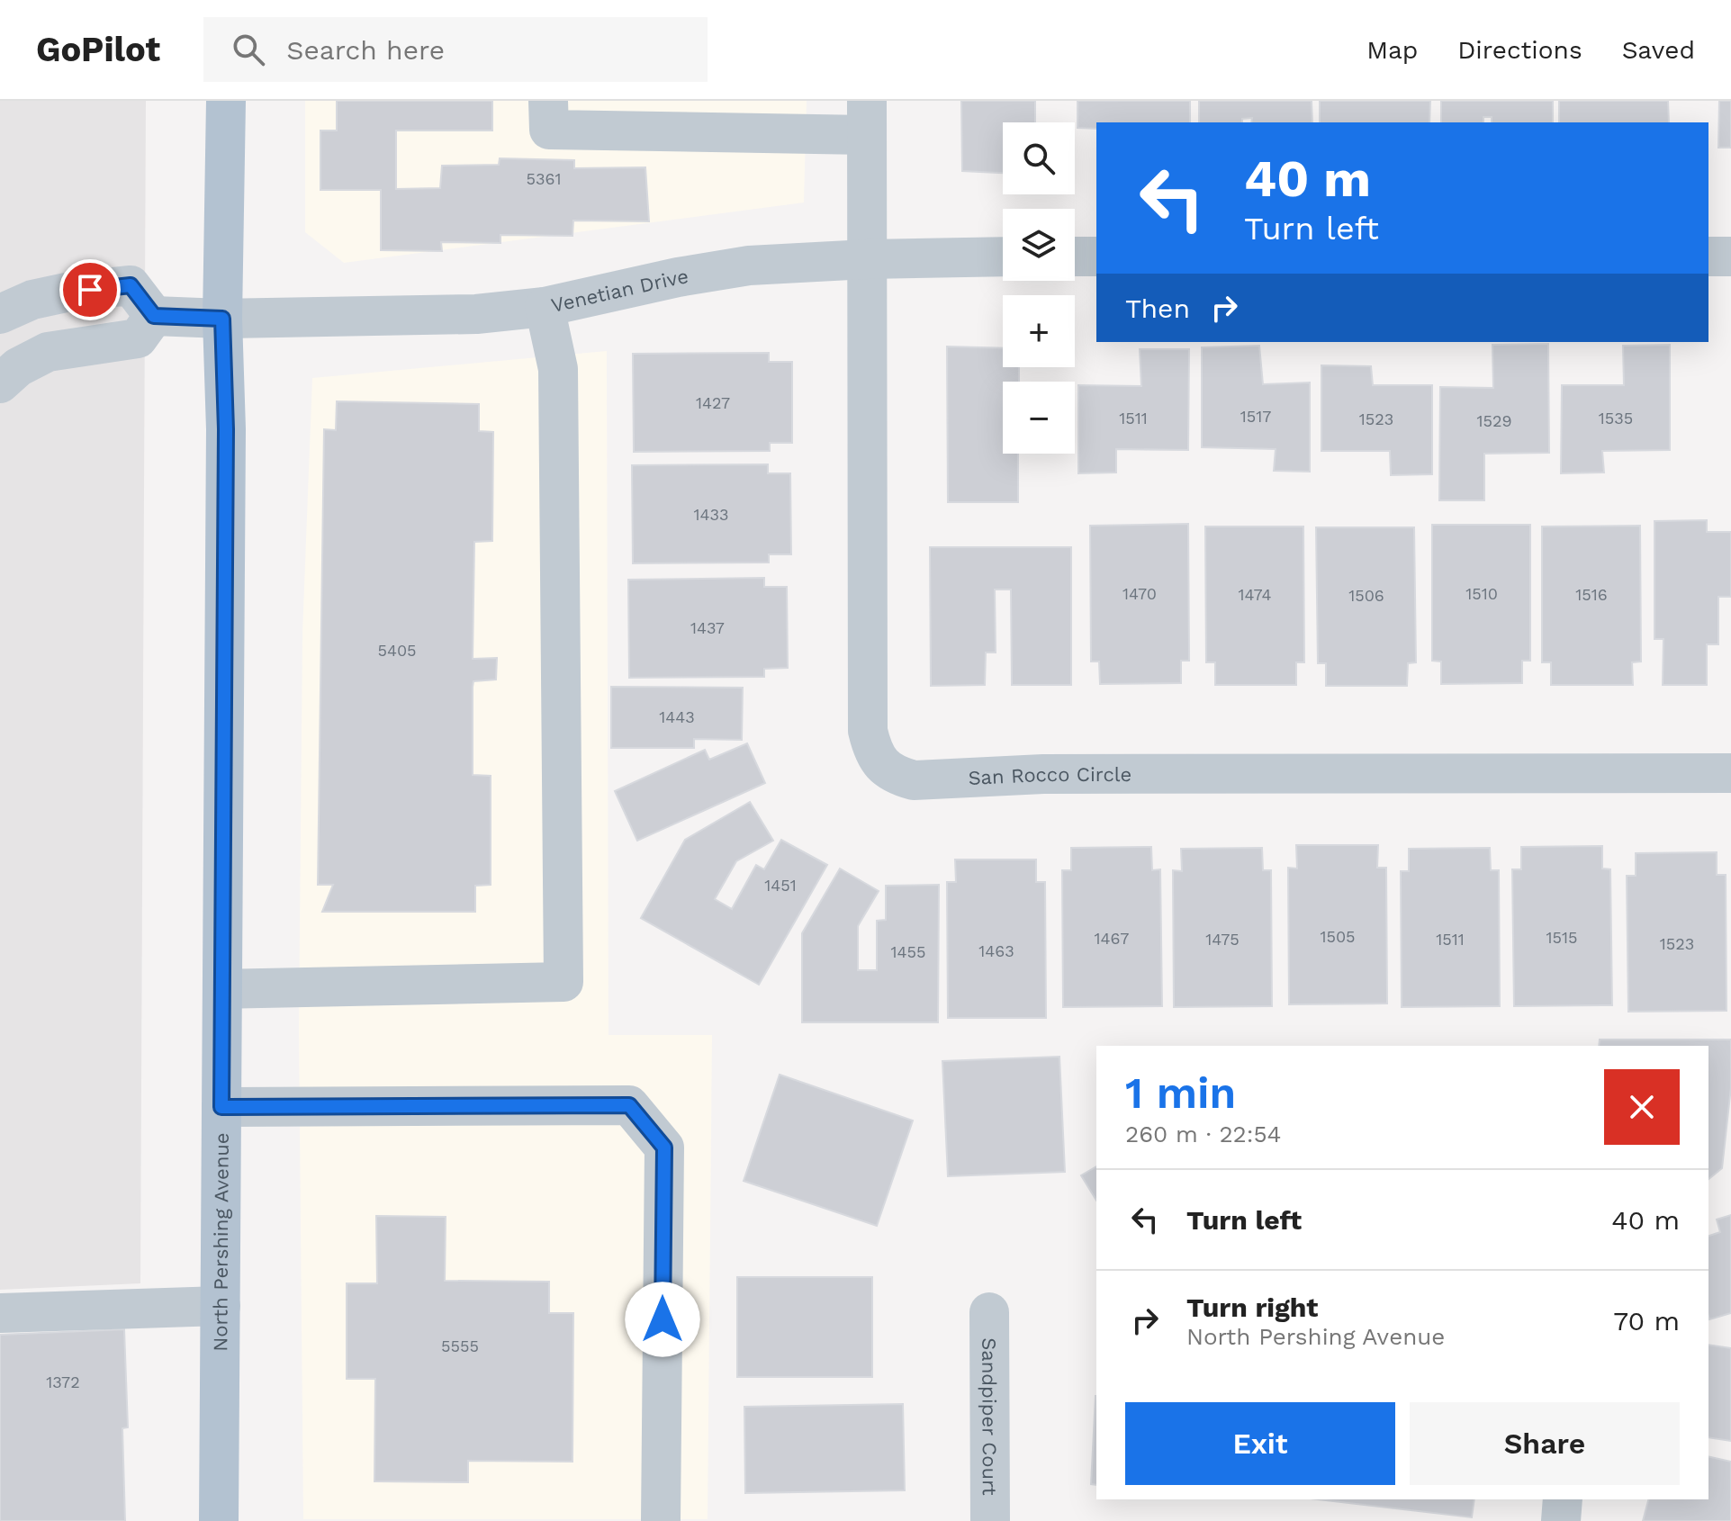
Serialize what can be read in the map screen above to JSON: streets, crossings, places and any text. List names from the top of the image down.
{
  "streets": {
    "main road": ["North Pershing Avenue"],
    "street": ["Venetian Drive", "San Rocco Circle", "Sandpiper Court"]
  },
  "crossings": [
    ["Venetian Drive", "San Rocco Circle"],
    ["Venetian Drive", "North Pershing Avenue"]
  ],
  "house_numbers": [
    "5361",
    "1427",
    "1517",
    "1511",
    "1535",
    "1523",
    "1529",
    "1433",
    "1470",
    "1510",
    "1474",
    "1516",
    "1506",
    "1437",
    "5405",
    "1443",
    "1451",
    "1505",
    "1515",
    "1467",
    "1475",
    "1511",
    "1523",
    "1463",
    "1455",
    "5555",
    "1372"
  ],
  "page": {
    "header": "GoPilot",
    "search": "Search here",
    "nav": ["Map", "Directions", "Saved"],
    "map_buttons": ["+", "−"],
    "turn": ["40 m", "Turn left"],
    "then": "Then",
    "heading": ["1 min", "260 m · 22:54"],
    "list": [
      {
        "name": "Turn left",
        "value": "40 m"
      },
      {
        "name": "Turn right",
        "note": "North Pershing Avenue",
        "value": "70 m"
      }
    ],
    "buttons": ["Exit", "Share"]
  }
}
